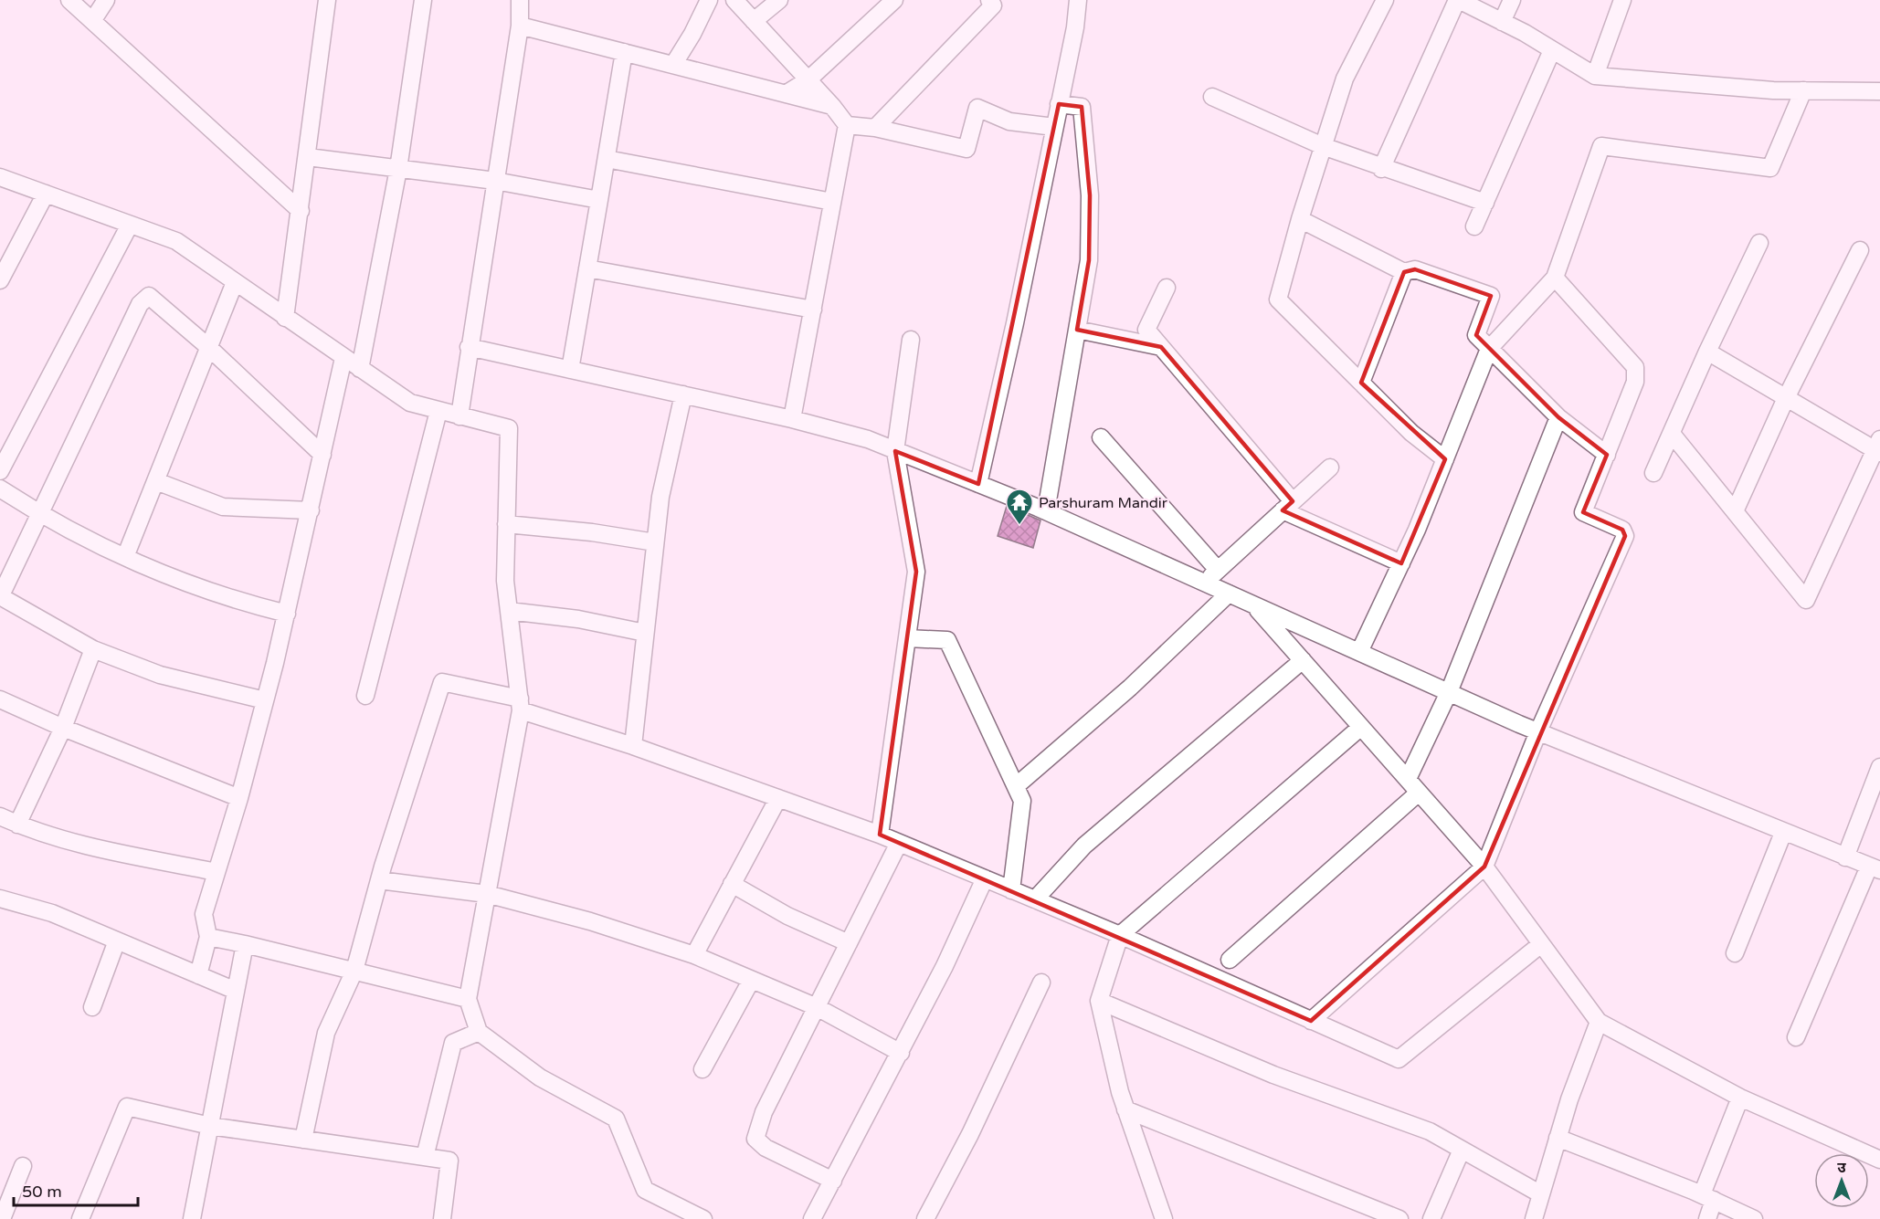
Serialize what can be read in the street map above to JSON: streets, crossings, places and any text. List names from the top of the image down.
{
  "places": {
    "temple": ["Parshuram Mandir"]
  },
  "scale_bar": "50 m",
  "north": "top"
}
